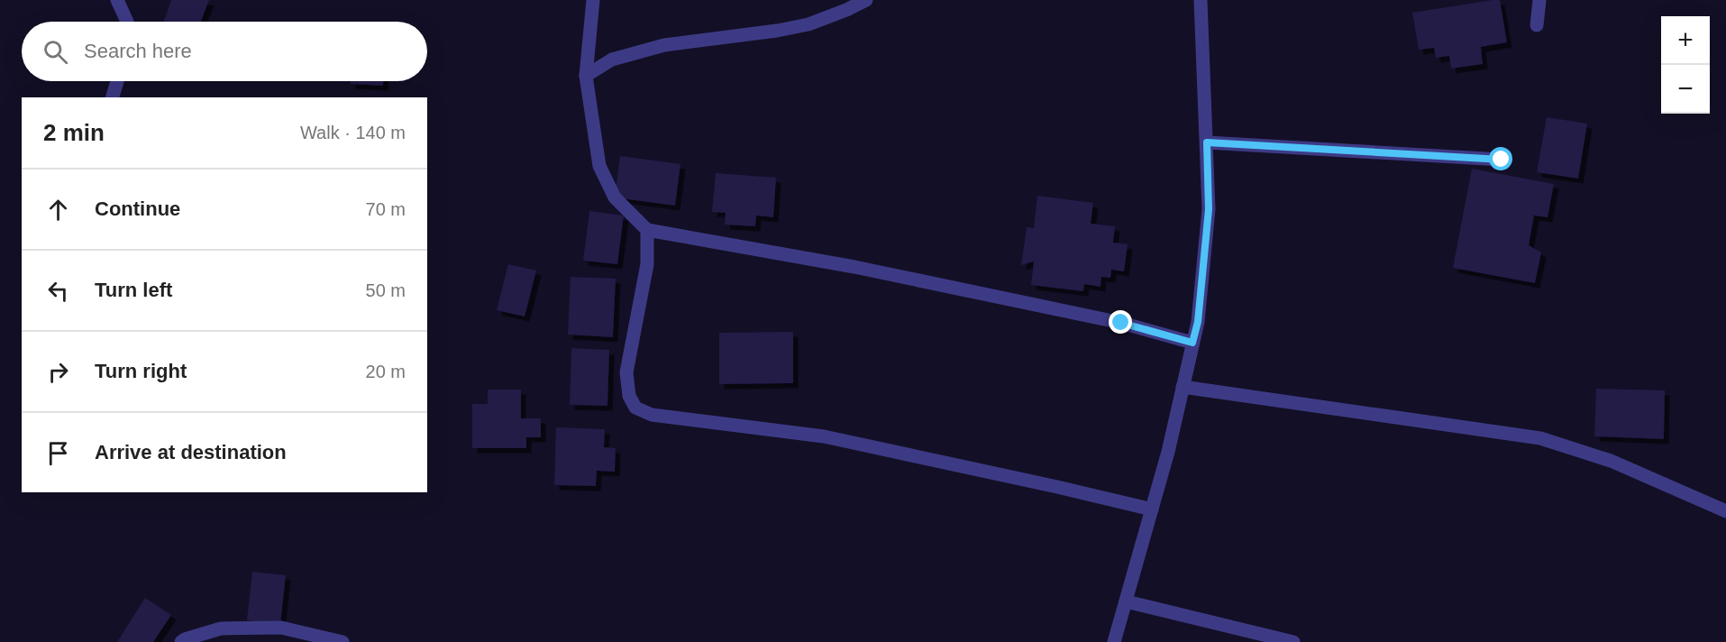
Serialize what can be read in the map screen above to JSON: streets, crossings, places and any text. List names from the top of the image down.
{
  "page": {
    "map_buttons": ["+", "−"],
    "search": "Search here",
    "heading": ["2 min", "Walk · 140 m"],
    "list": [
      ["Continue", "70 m"],
      ["Turn left", "50 m"],
      ["Turn right", "20 m"],
      "Arrive at destination"
    ]
  }
}
